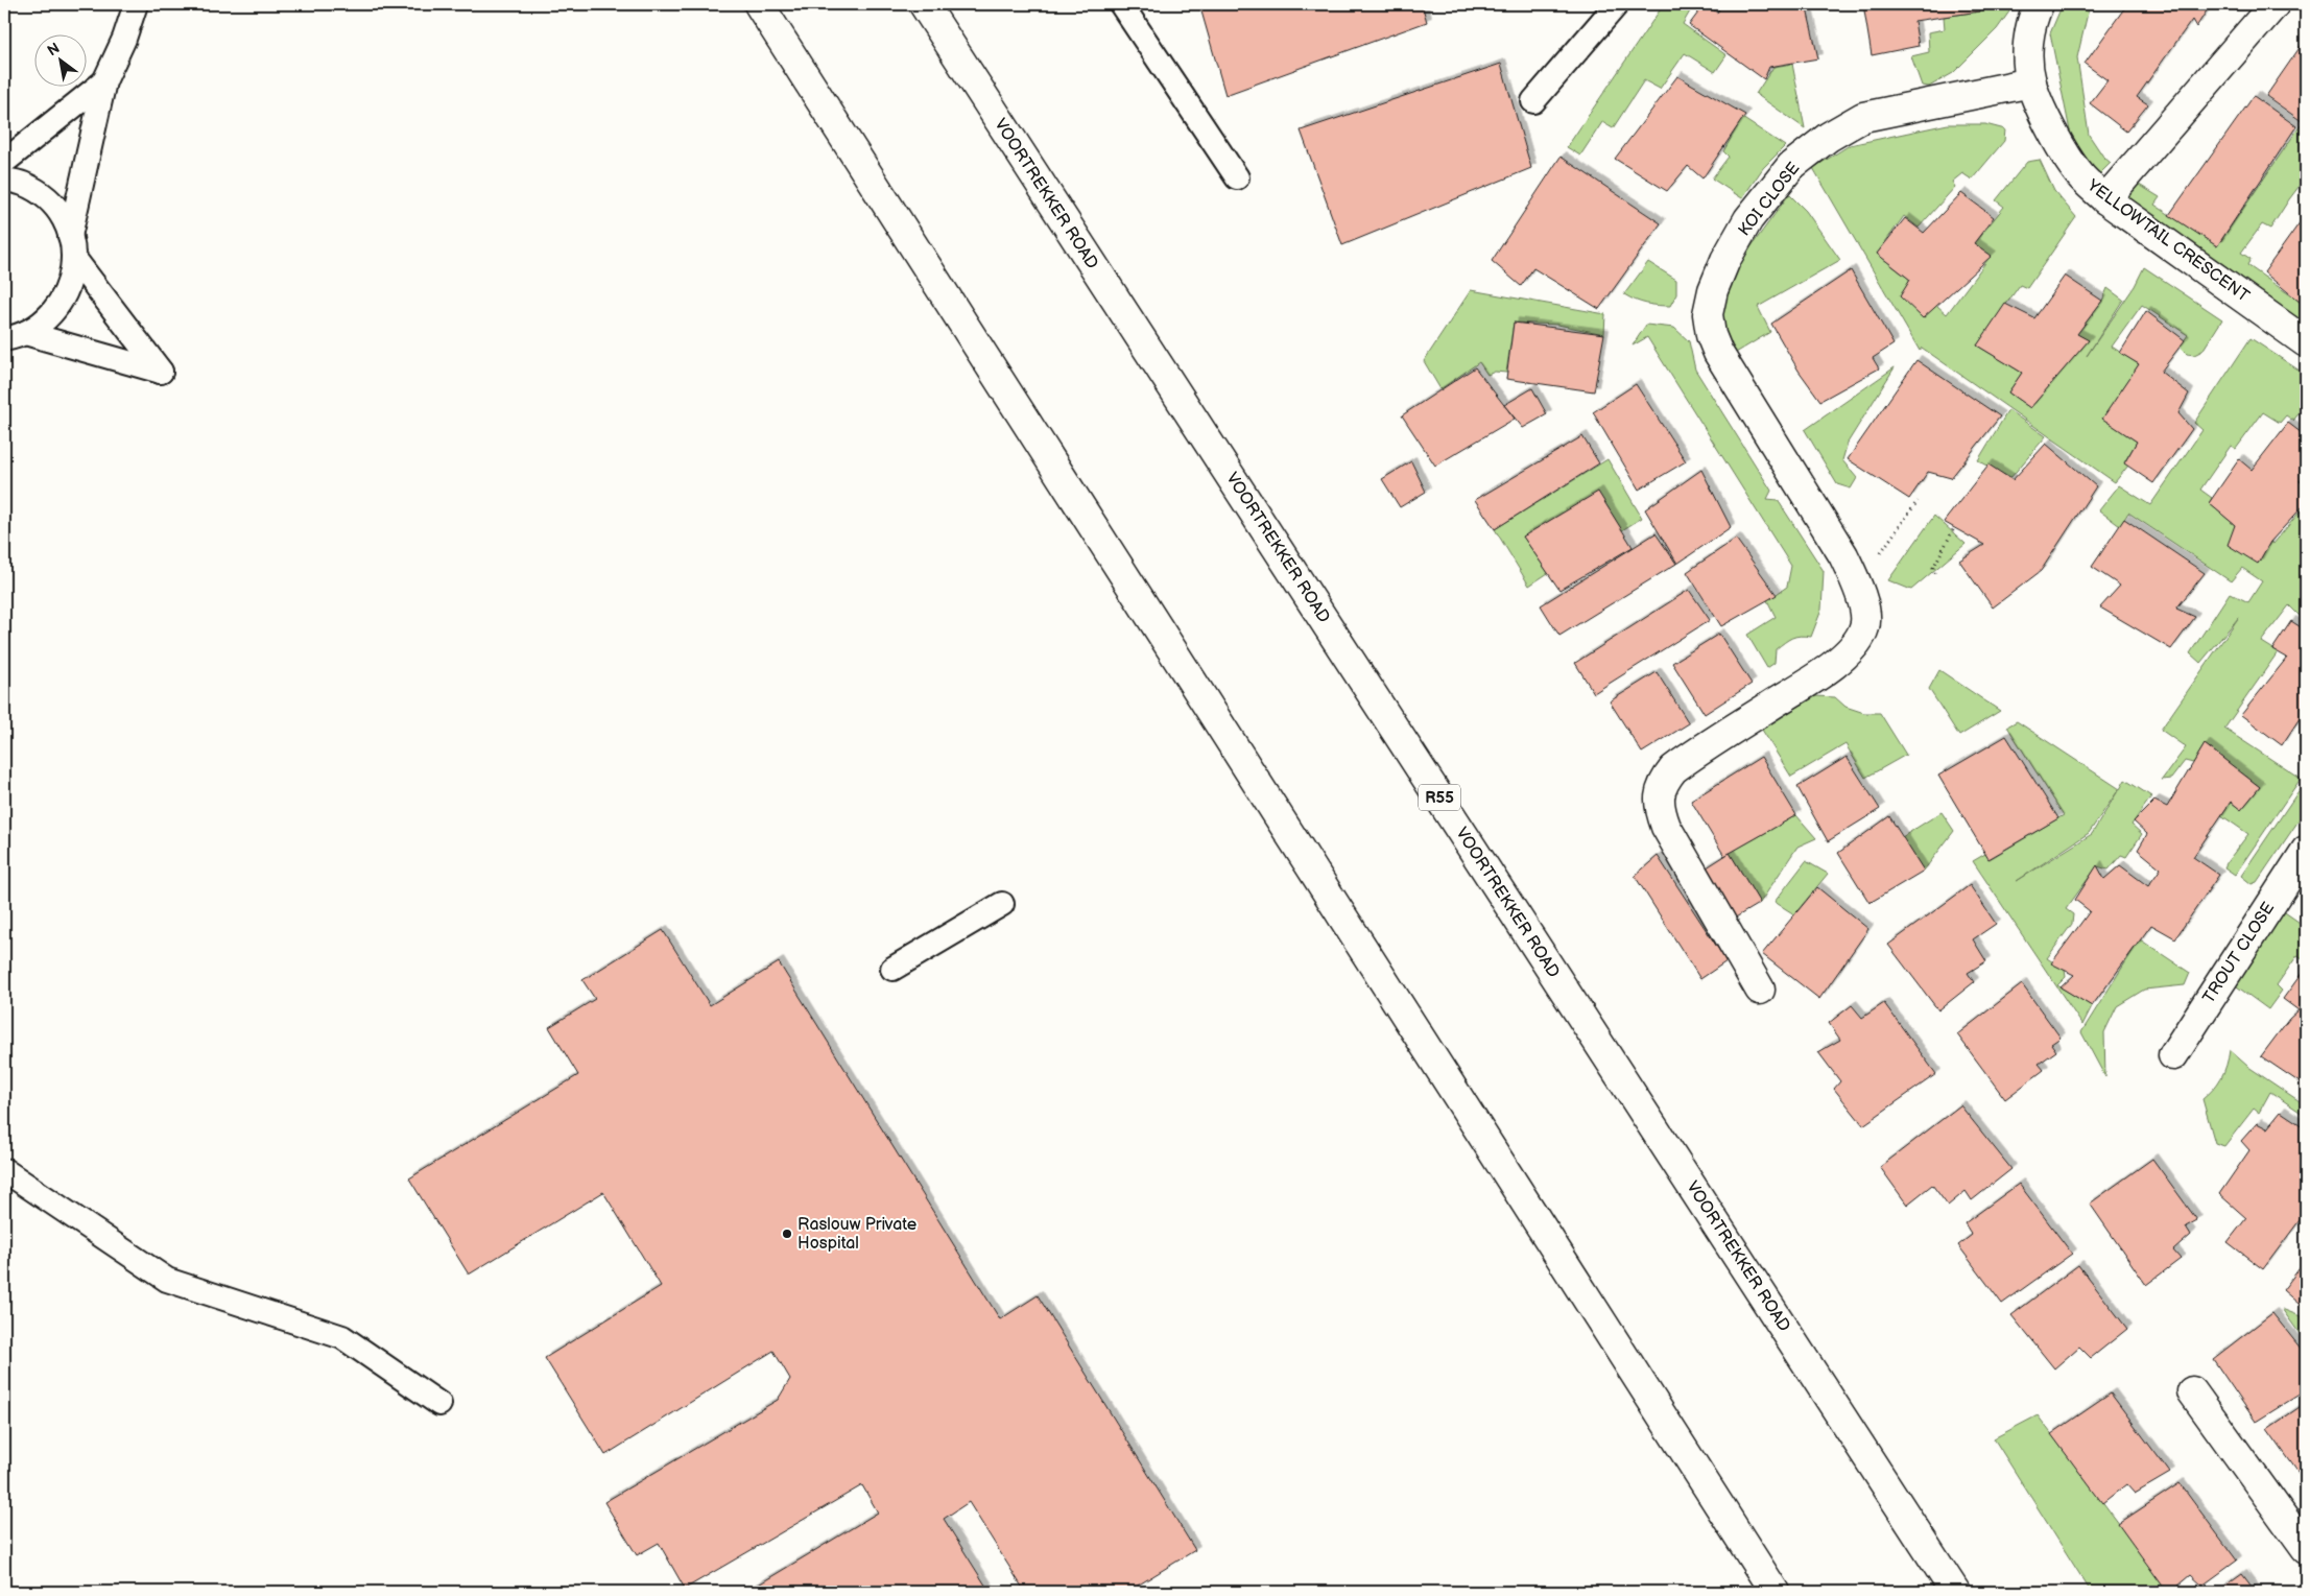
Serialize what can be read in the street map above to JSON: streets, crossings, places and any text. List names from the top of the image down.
{
  "streets": {
    "main road": [
      "VOORTREKKER ROAD",
      "KOI CLOSE",
      "YELLOWTAIL CRESCENT",
      "R55",
      "TROUT CLOSE"
    ]
  },
  "crossings": [
    ["KOI CLOSE", "YELLOWTAIL CRESCENT"]
  ],
  "places": ["Raslouw Private Hospital"],
  "north": "top left"
}
